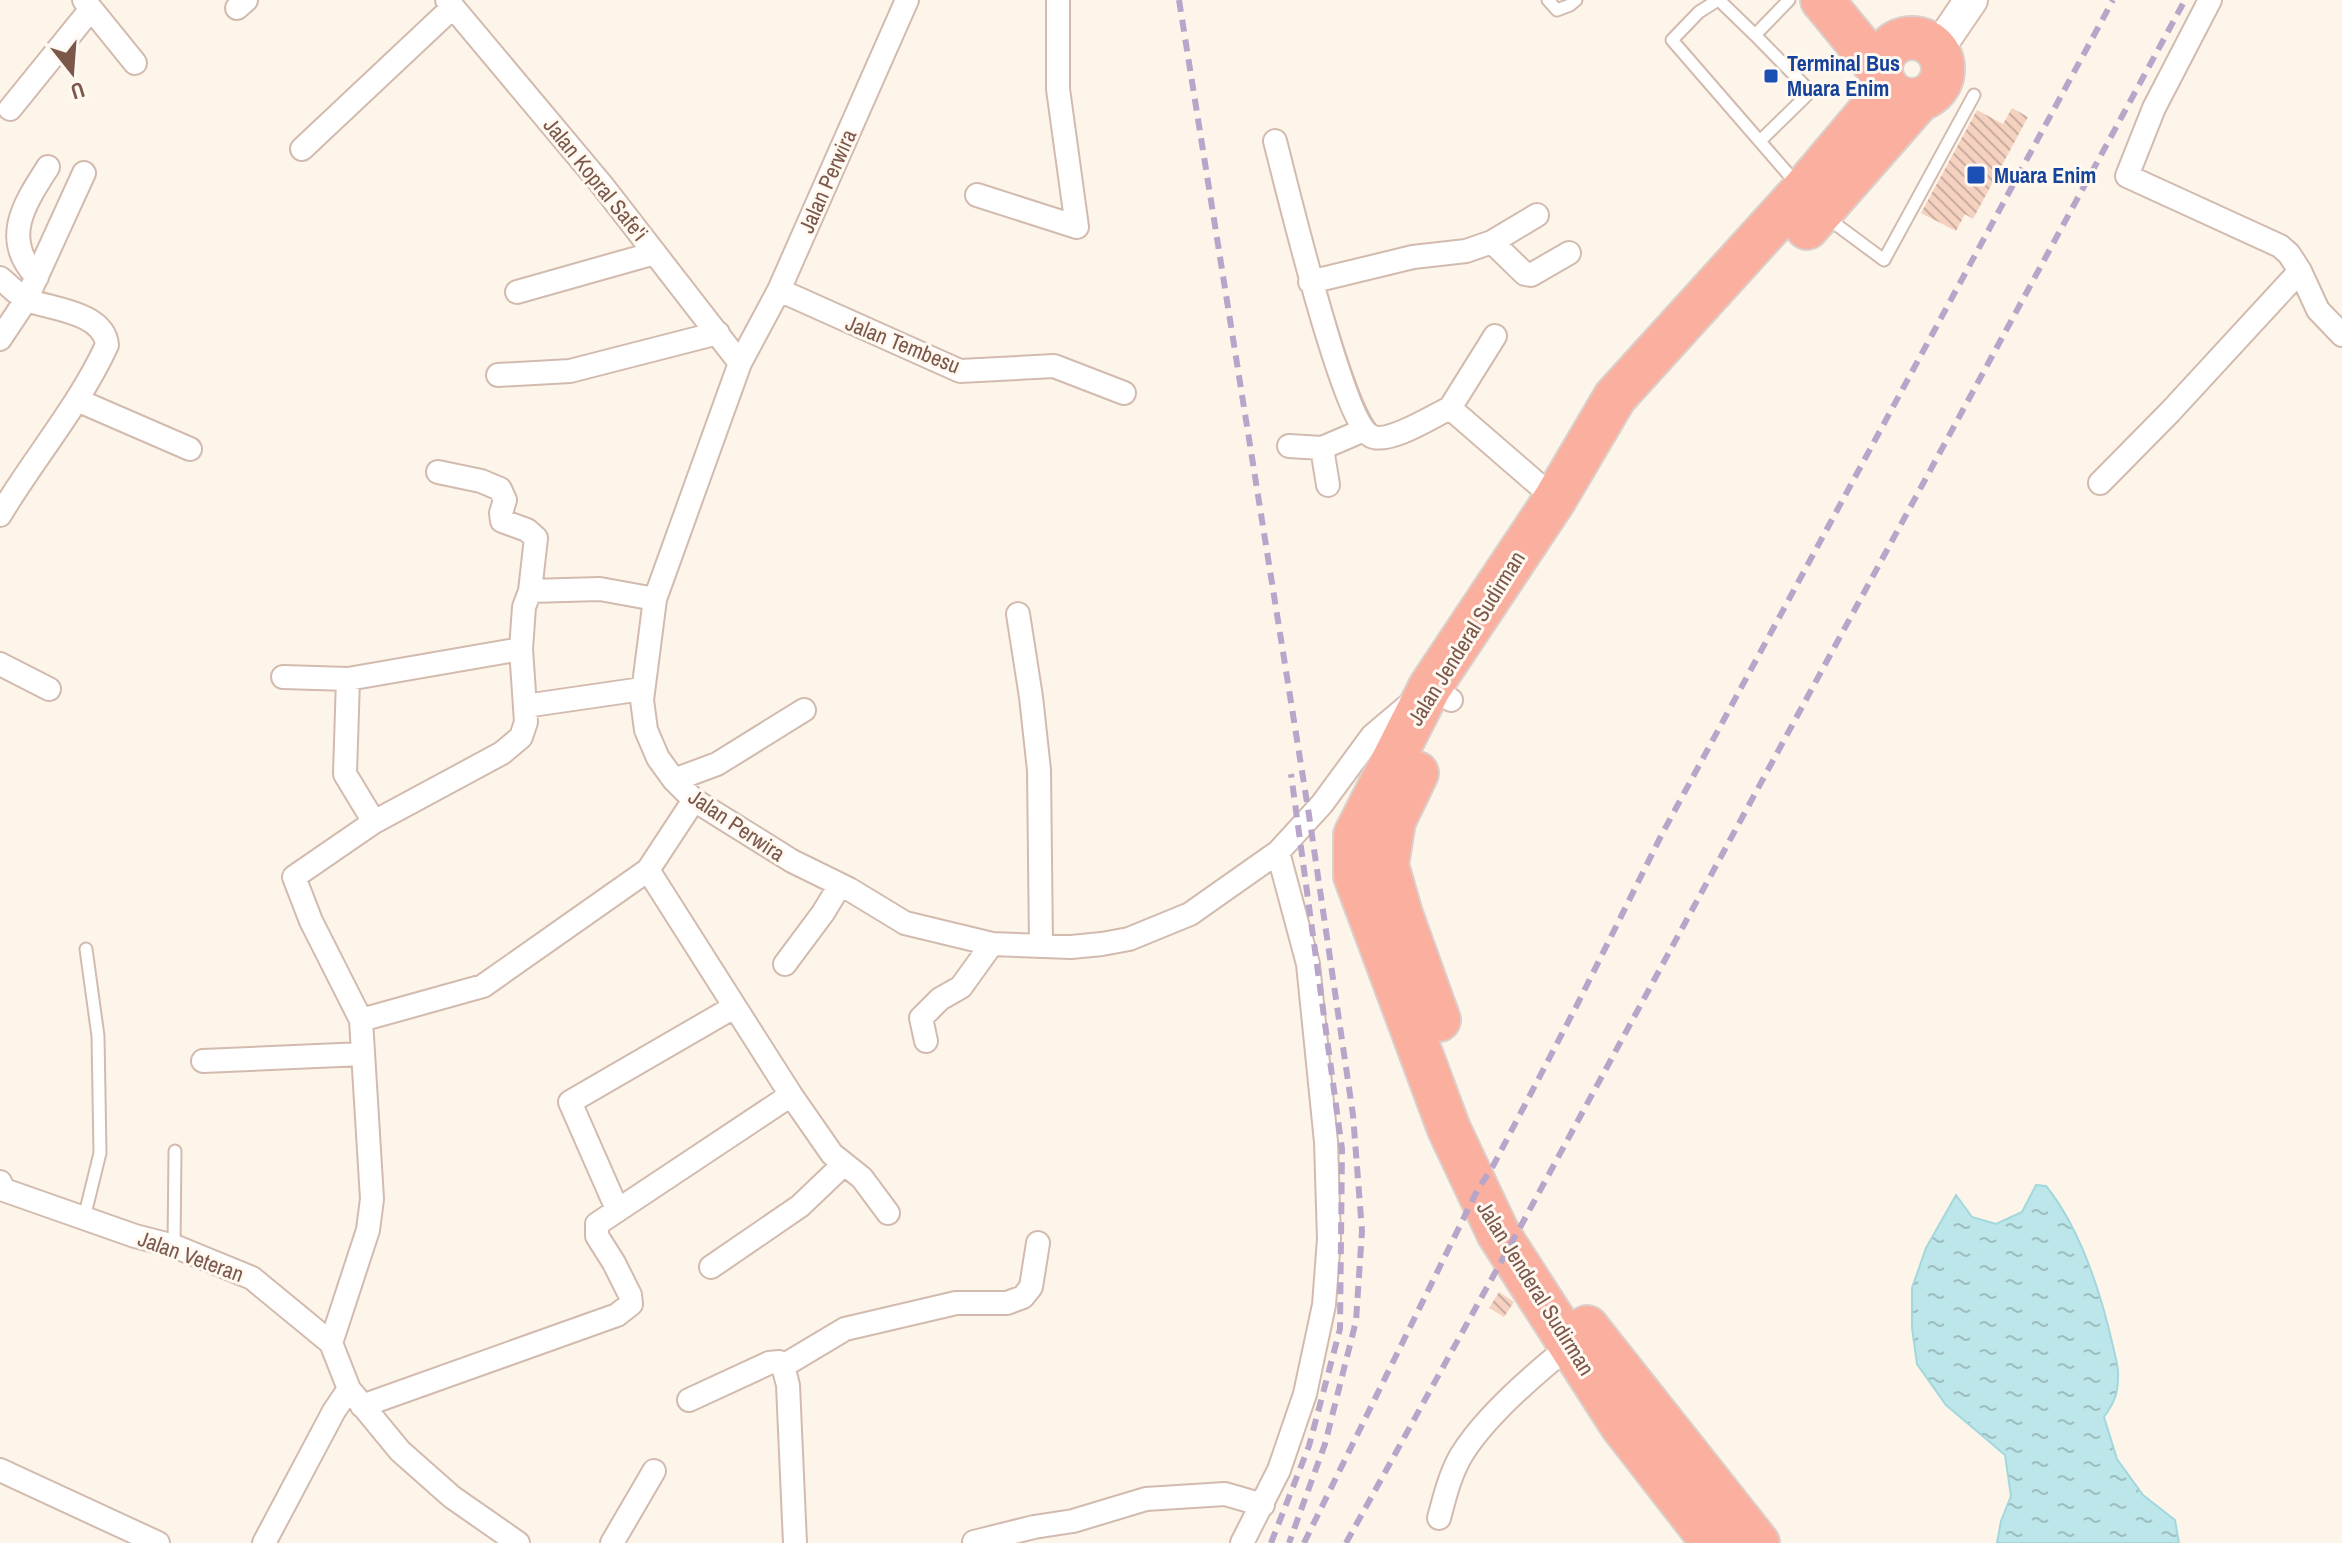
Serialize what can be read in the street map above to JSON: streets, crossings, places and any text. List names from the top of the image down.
{
  "streets": {
    "highway": ["Jalan Jenderal Sudirman"],
    "street": [
      "Jalan Kopral Safe'i",
      "Jalan Perwira",
      "Jalan Tembesu",
      "Jalan Veteran"
    ]
  },
  "crossings": [
    ["Jalan Kopral Safe'i", "Jalan Perwira"],
    ["Jalan Perwira", "Jalan Tembesu"],
    ["Jalan Perwira", "Jalan Jenderal Sudirman"]
  ],
  "places": {
    "transit": ["Terminal Bus Muara Enim", "Muara Enim"]
  },
  "north": "bottom"
}
